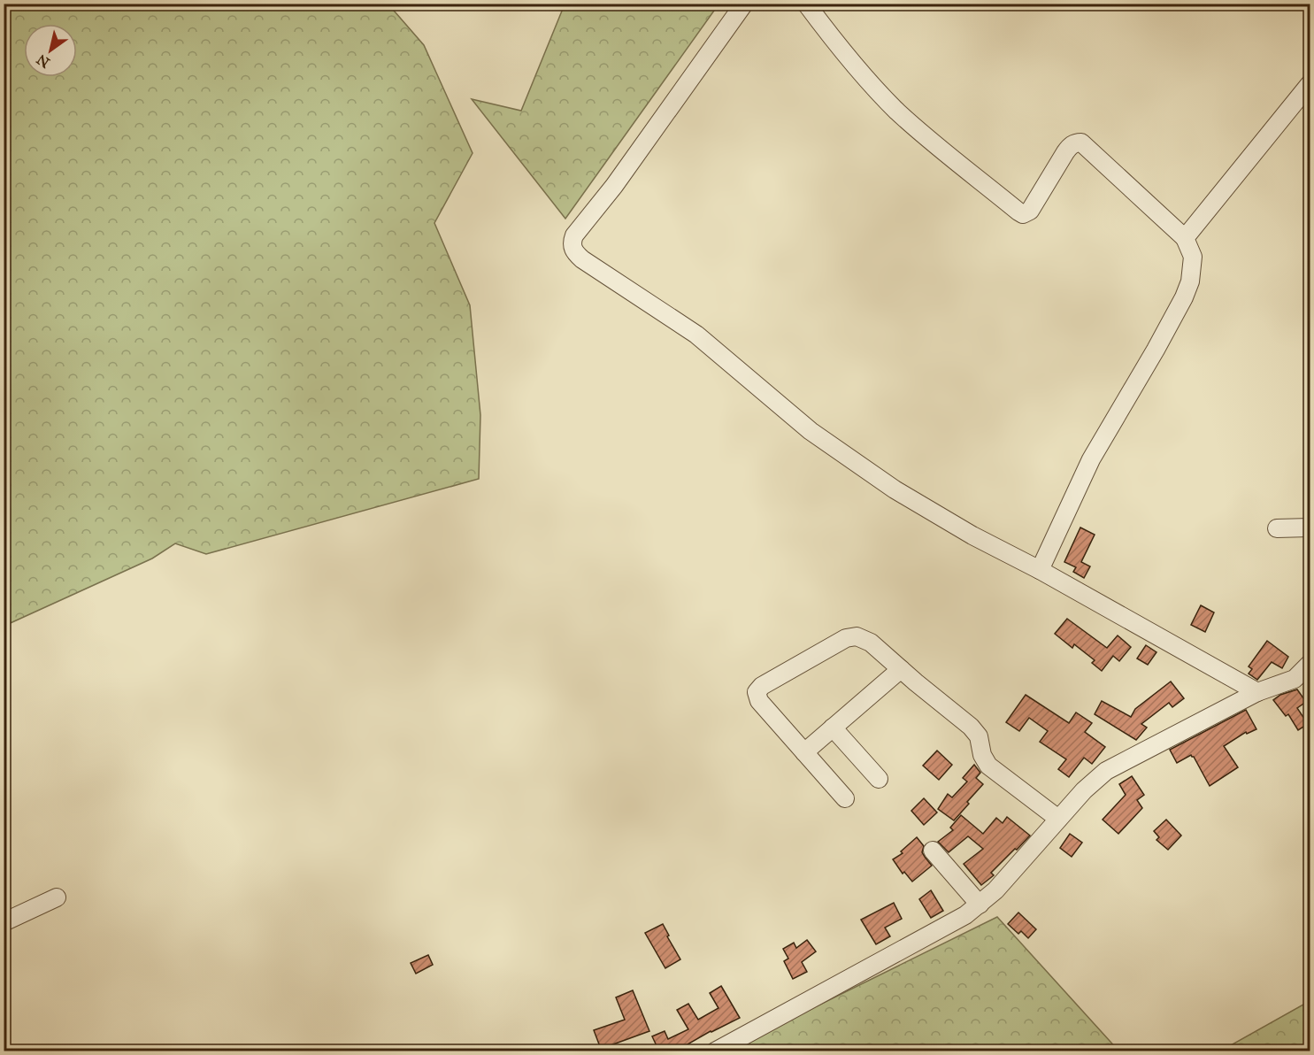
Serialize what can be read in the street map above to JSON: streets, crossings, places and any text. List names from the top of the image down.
{
  "north": "bottom left"
}
